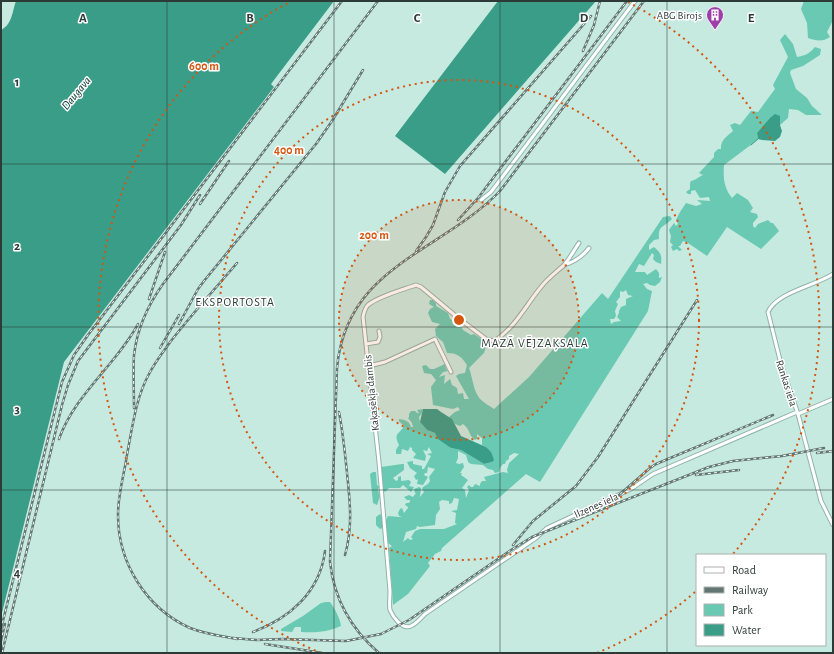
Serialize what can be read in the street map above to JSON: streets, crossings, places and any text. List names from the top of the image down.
{
  "streets": {
    "street": ["Rankas iela", "Kaķasēkļa dambis", "Ilzenes iela"]
  },
  "crossings": [
    ["Rankas iela", "Ilzenes iela"],
    ["Kaķasēkļa dambis", "Ilzenes iela"]
  ],
  "districts": ["EKSPORTOSTA", "MAZĀ VĒJZAĶSALA"],
  "water": ["Daugava"],
  "places": {
    "building": ["ABG Birojs"]
  },
  "legend": [
    "Road",
    "Railway",
    "Park",
    "Water"
  ],
  "grid": {
    "columns": [
      "A",
      "B",
      "C",
      "D",
      "E"
    ],
    "rows": [
      "1",
      "2",
      "3",
      "4"
    ]
  },
  "rings": ["600 m", "400 m", "200 m"]
}
